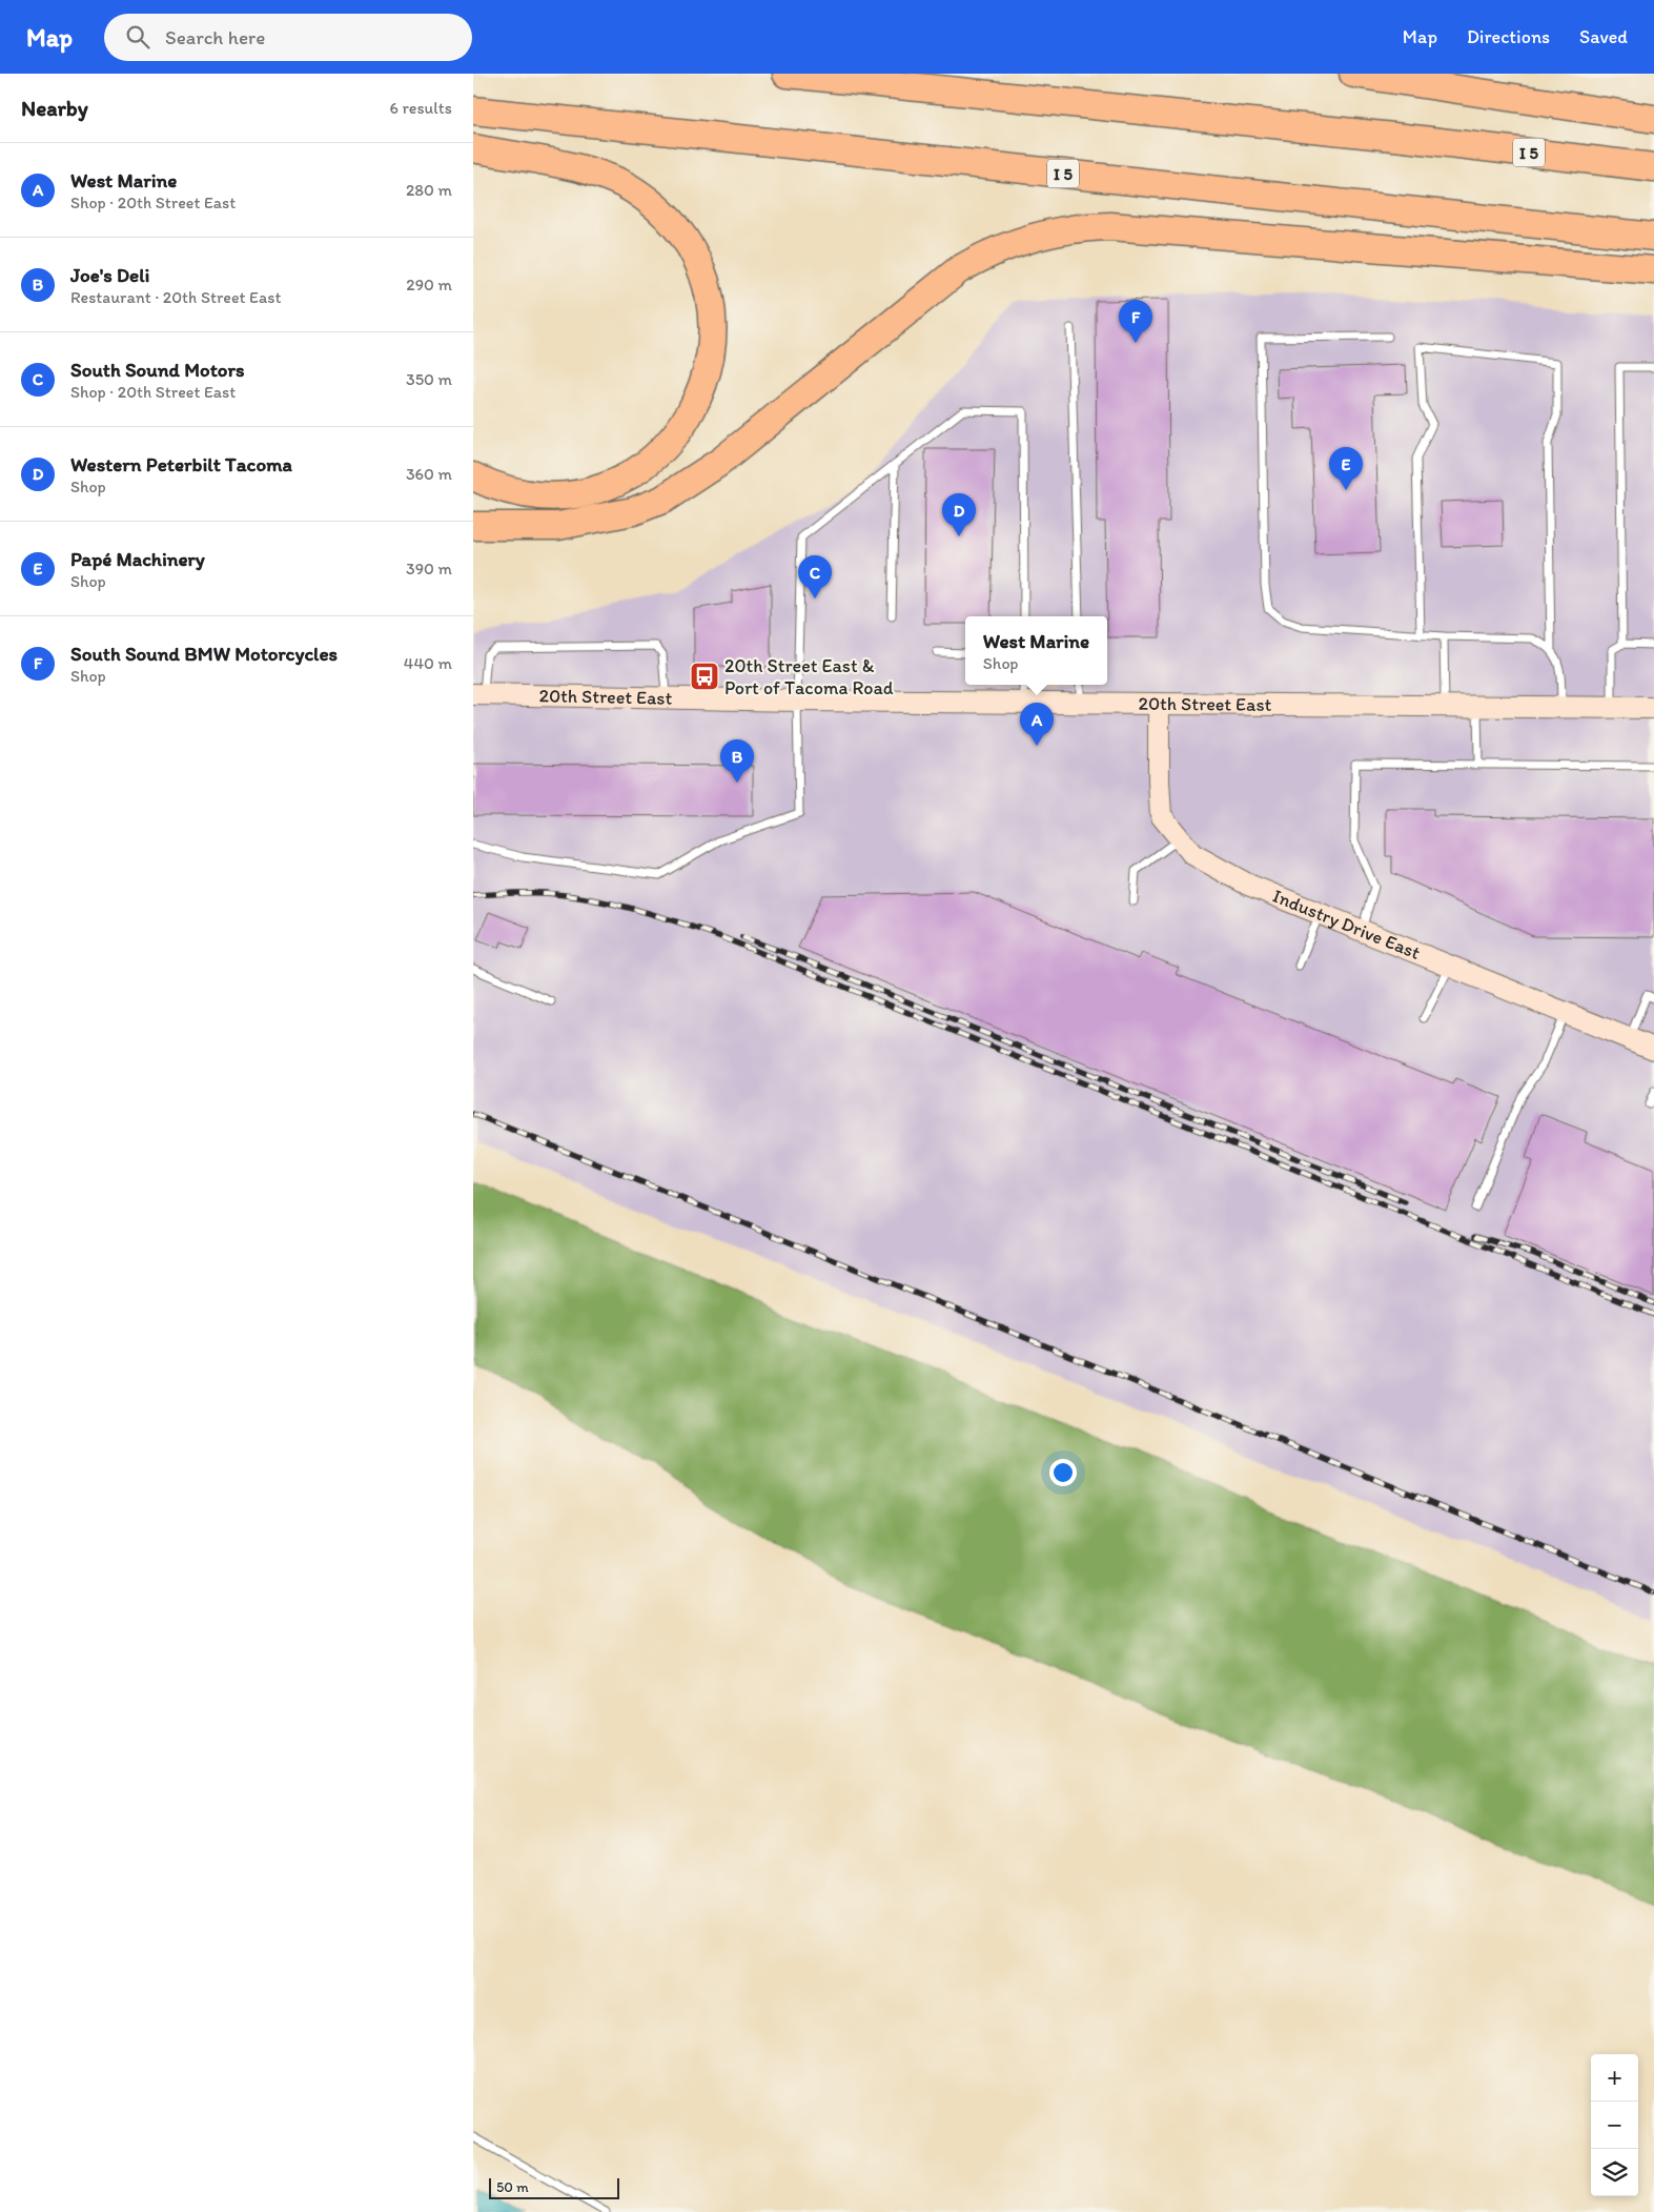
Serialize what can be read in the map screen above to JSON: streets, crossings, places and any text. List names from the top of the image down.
{
  "streets": {
    "highway": ["I 5"],
    "main road": ["20th Street East", "Industry Drive East"]
  },
  "crossings": [
    ["20th Street East", "Industry Drive East"]
  ],
  "places": {
    "bus stop": ["20th Street East & Port of Tacoma Road"]
  },
  "scale_bar": "50 m",
  "page": {
    "header": "Map",
    "search": "Search here",
    "nav": ["Map", "Directions", "Saved"],
    "heading": ["Nearby", "6 results"],
    "list": [
      {
        "mark": "A",
        "name": "West Marine",
        "note": "Shop · 20th Street East",
        "value": "280 m"
      },
      {
        "mark": "B",
        "name": "Joe's Deli",
        "note": "Restaurant · 20th Street East",
        "value": "290 m"
      },
      {
        "mark": "C",
        "name": "South Sound Motors",
        "note": "Shop · 20th Street East",
        "value": "350 m"
      },
      {
        "mark": "D",
        "name": "Western Peterbilt Tacoma",
        "note": "Shop",
        "value": "360 m"
      },
      {
        "mark": "E",
        "name": "Papé Machinery",
        "note": "Shop",
        "value": "390 m"
      },
      {
        "mark": "F",
        "name": "South Sound BMW Motorcycles",
        "note": "Shop",
        "value": "440 m"
      }
    ],
    "pins": [
      "F",
      "E",
      "D",
      "C",
      "A",
      "B"
    ],
    "popup": ["West Marine", "Shop"],
    "map_buttons": ["+", "−"],
    "scale": "50 m"
  }
}
